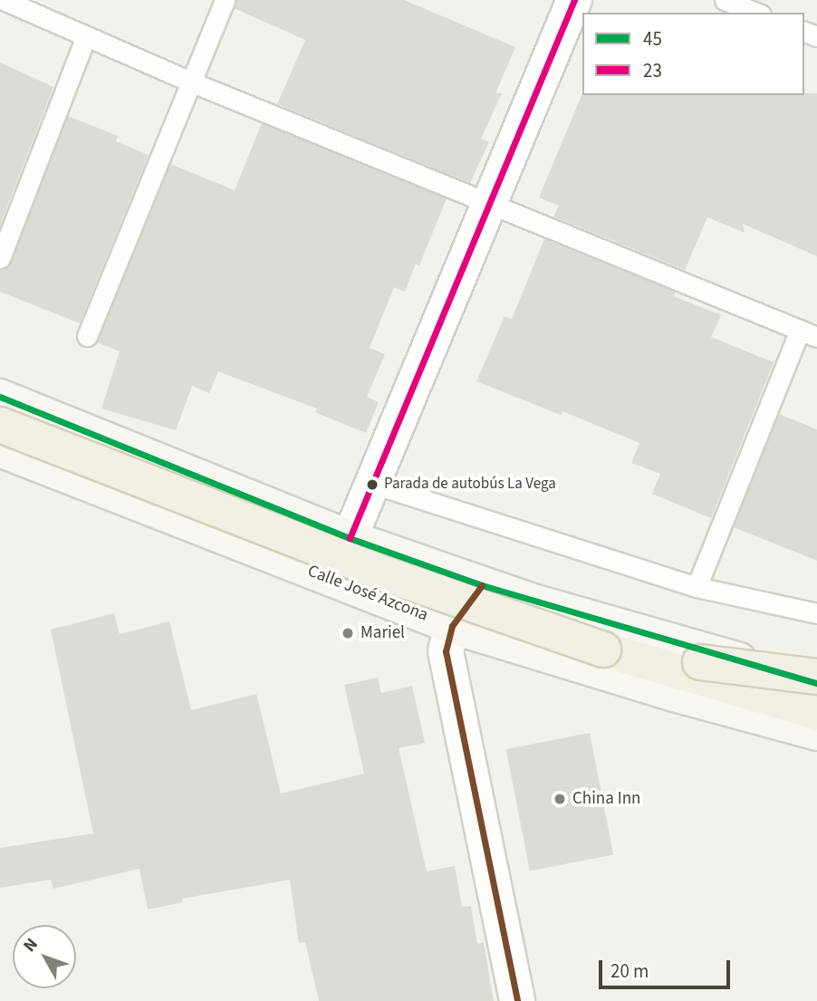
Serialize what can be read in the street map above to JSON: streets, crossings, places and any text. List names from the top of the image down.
{
  "streets": {
    "main road": ["Calle José Azcona"]
  },
  "places": ["Parada de autobús La Vega", "Mariel", "China Inn"],
  "lines": ["transit line 23", "transit line 45"],
  "legend": ["45", "23"],
  "scale_bar": "20 m",
  "north": "top left"
}
